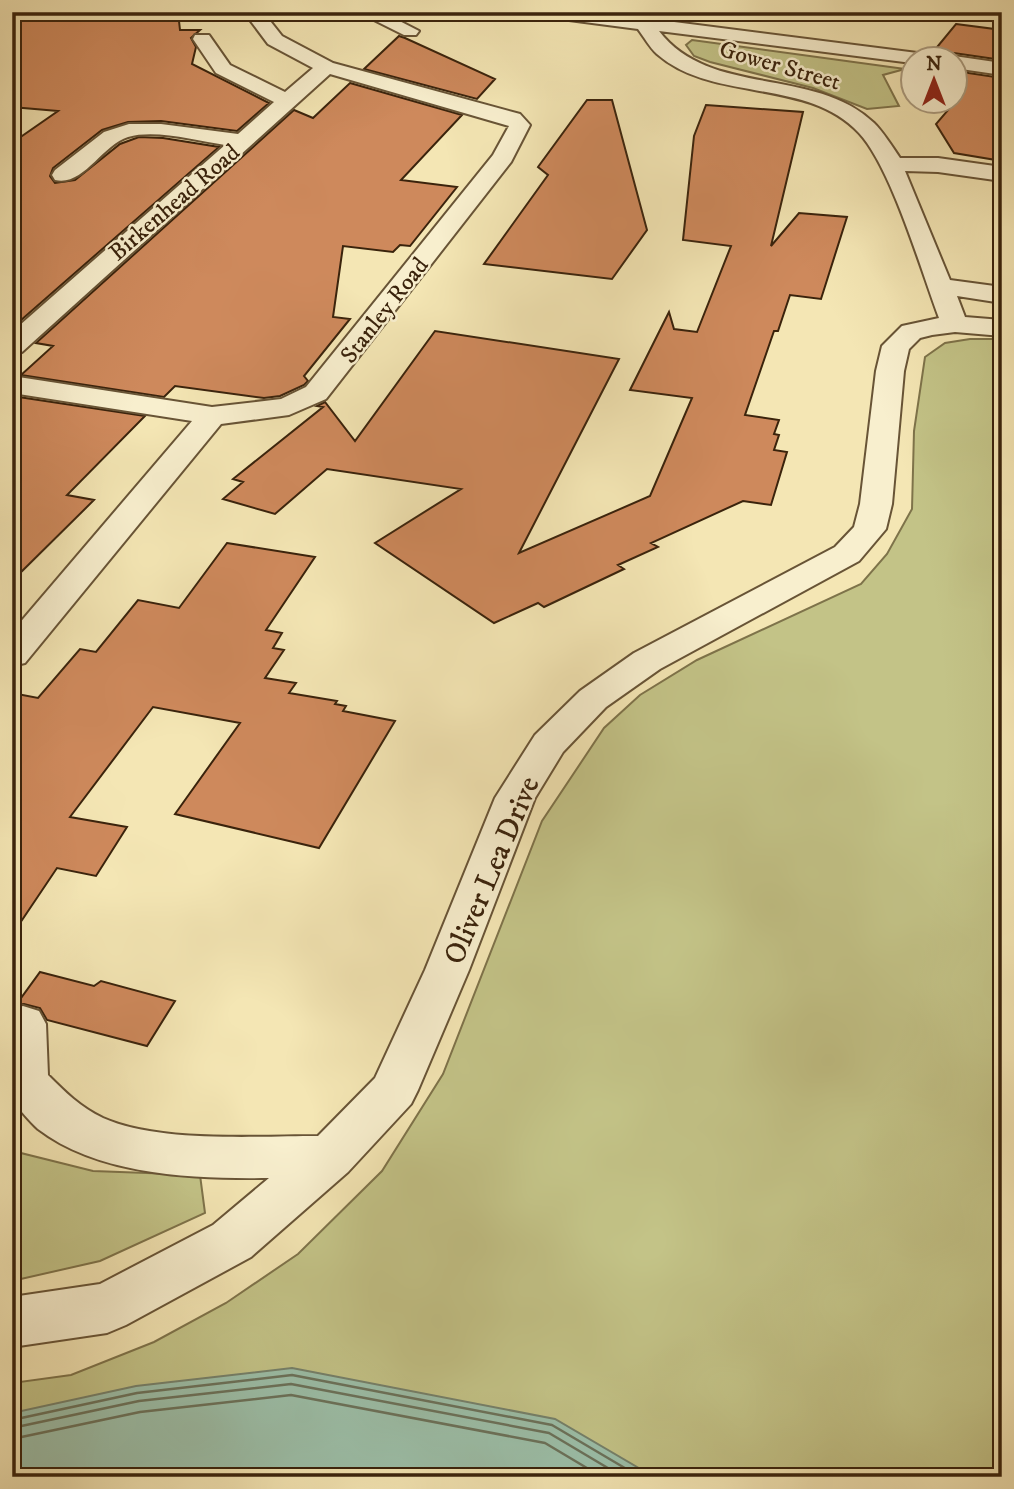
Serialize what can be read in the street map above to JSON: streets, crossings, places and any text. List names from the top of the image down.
{
  "streets": {
    "street": [
      "Gower Street",
      "Birkenhead Road",
      "Stanley Road",
      "Oliver Lea Drive"
    ]
  },
  "crossings": [
    ["Gower Street", "Oliver Lea Drive"],
    ["Birkenhead Road", "Stanley Road"]
  ],
  "north": "top"
}
